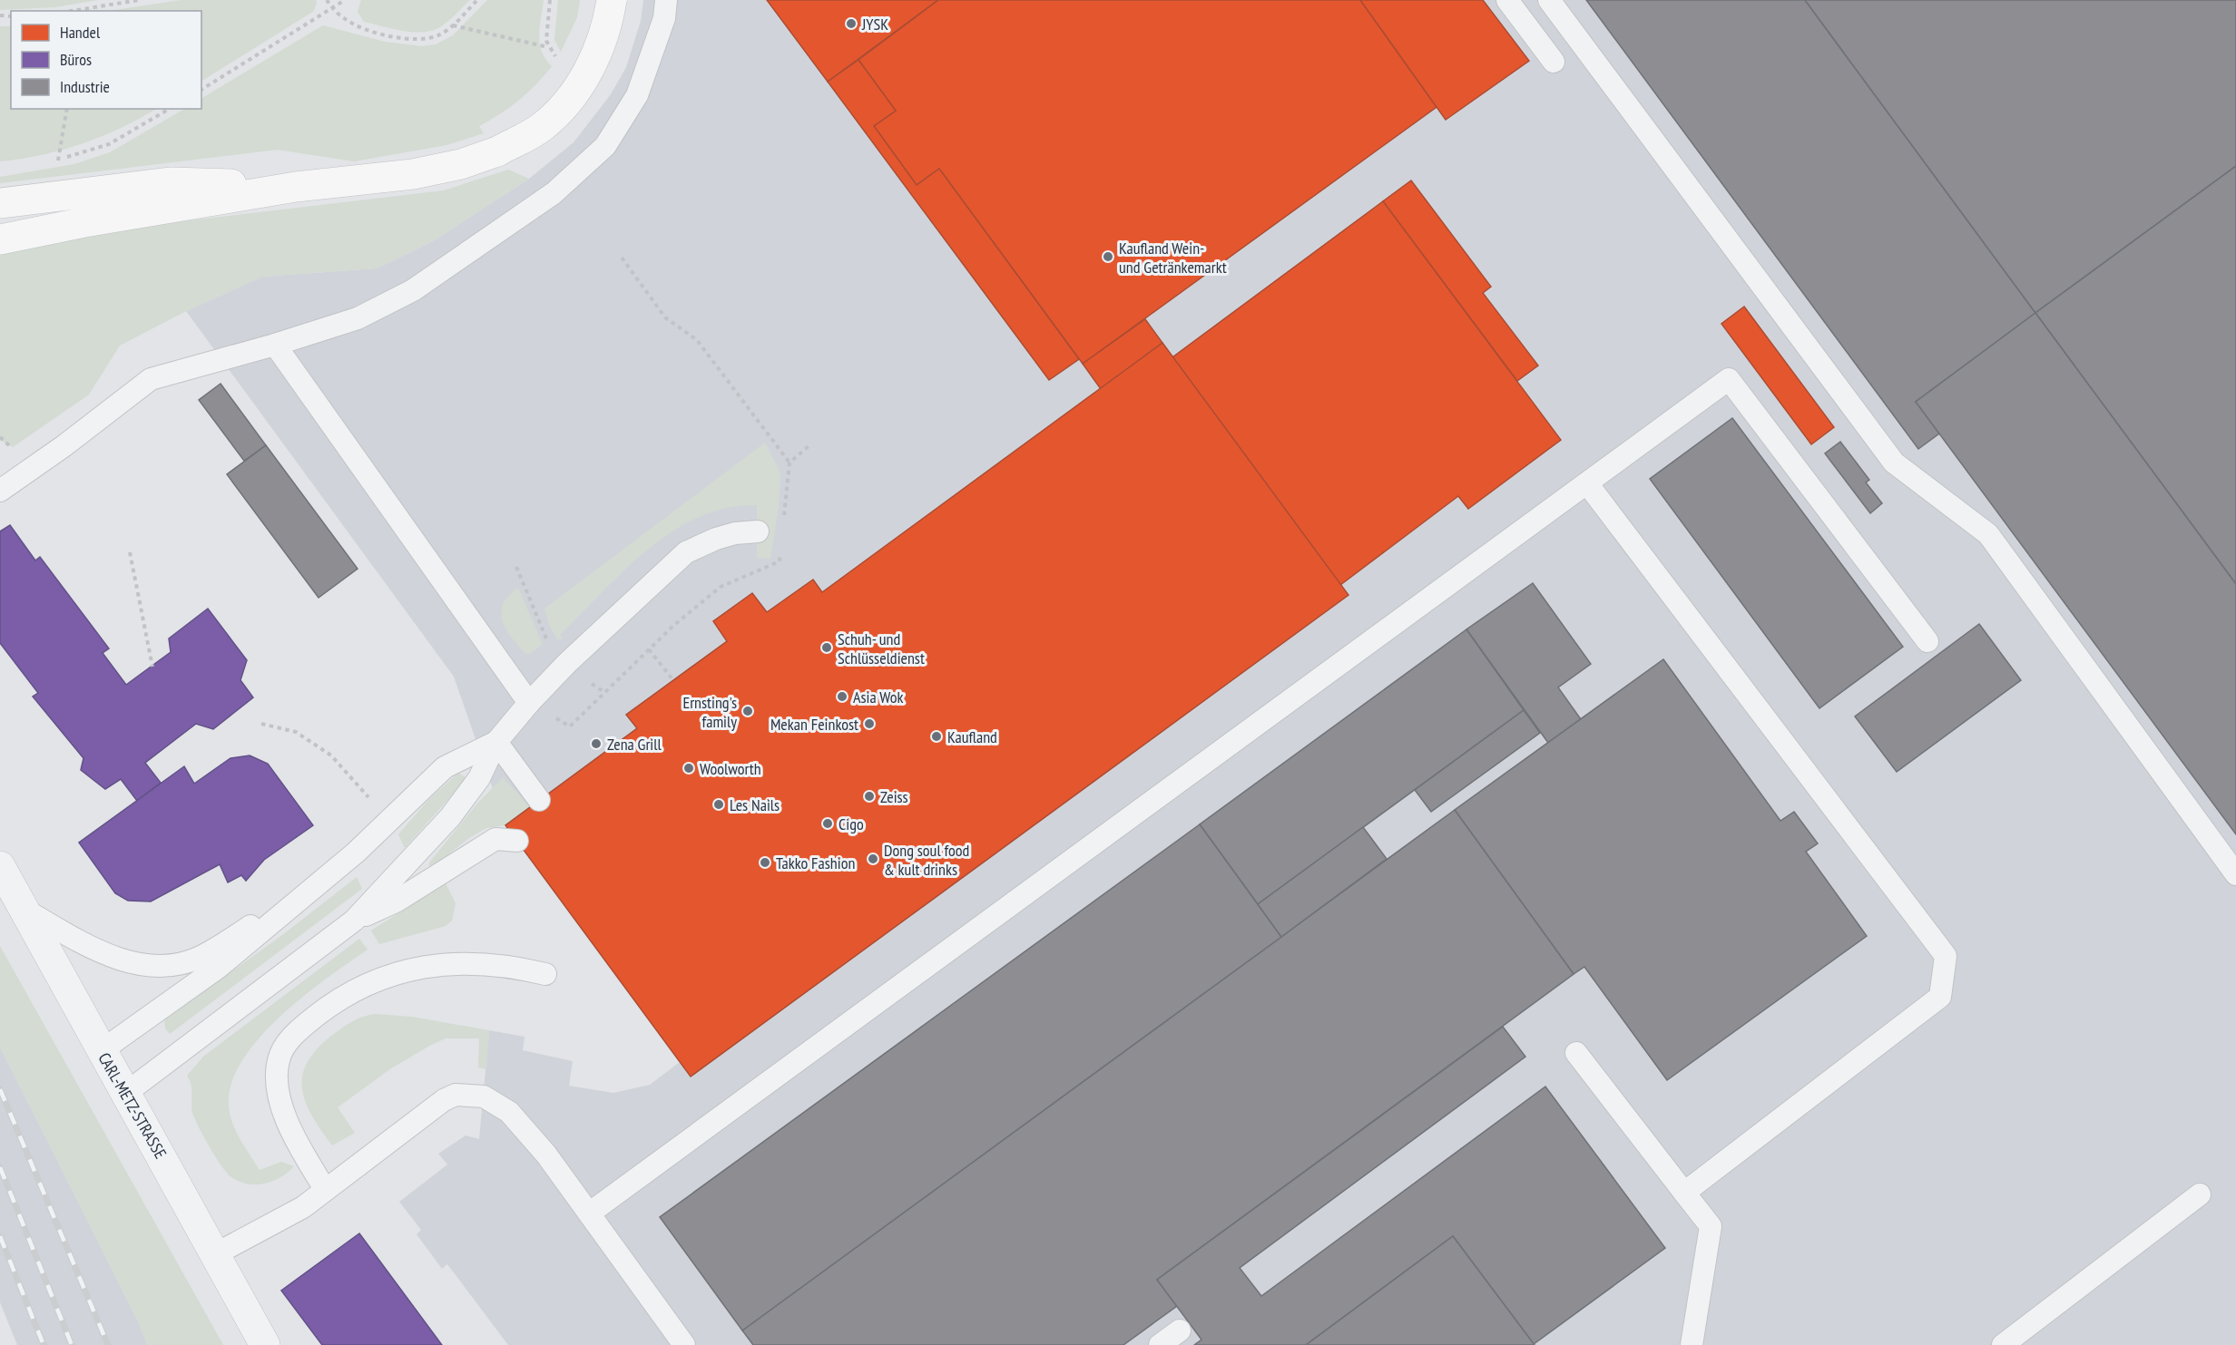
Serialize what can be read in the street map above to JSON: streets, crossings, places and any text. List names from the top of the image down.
{
  "streets": {
    "street": ["CARL-METZ-STRASSE"]
  },
  "places": [
    "JYSK",
    "Kaufland Wein- und Getränkemarkt",
    "Schuh- und Schlüsseldienst",
    "Asia Wok",
    "Ernsting's family",
    "Mekan Feinkost",
    "Kaufland",
    "Zena Grill",
    "Woolworth",
    "Zeiss",
    "Les Nails",
    "Cigo",
    "Dong soul food & kult drinks",
    "Takko Fashion"
  ],
  "legend": ["Handel", "Büros", "Industrie"]
}
